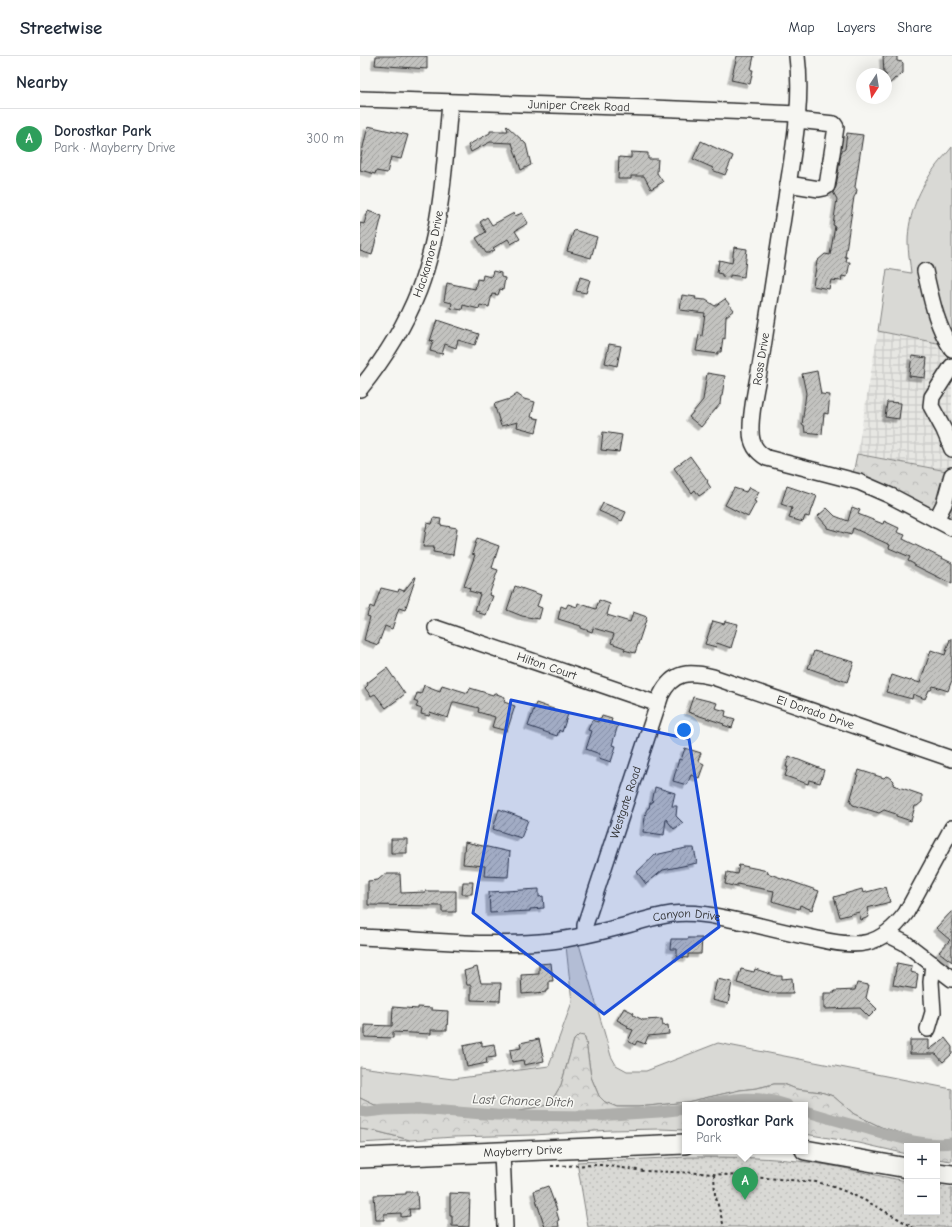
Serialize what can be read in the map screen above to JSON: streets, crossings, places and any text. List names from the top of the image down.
{
  "streets": {
    "main road": ["Mayberry Drive"],
    "street": [
      "Juniper Creek Road",
      "Hackamore Drive",
      "Ross Drive",
      "Hilton Court",
      "El Dorado Drive",
      "Westgate Road",
      "Canyon Drive"
    ]
  },
  "crossings": [
    ["Juniper Creek Road", "Hackamore Drive"],
    ["Juniper Creek Road", "Ross Drive"],
    ["Hilton Court", "Westgate Road"],
    ["El Dorado Drive", "Westgate Road"],
    ["Westgate Road", "Canyon Drive"]
  ],
  "water": ["Last Chance Ditch"],
  "north": "bottom",
  "page": {
    "header": "Streetwise",
    "nav": ["Map", "Layers", "Share"],
    "heading": "Nearby",
    "list": [
      {
        "mark": "A",
        "name": "Dorostkar Park",
        "note": "Park · Mayberry Drive",
        "value": "300 m"
      }
    ],
    "popup": ["Dorostkar Park", "Park"],
    "map_buttons": ["+", "−"],
    "pins": "A"
  }
}
